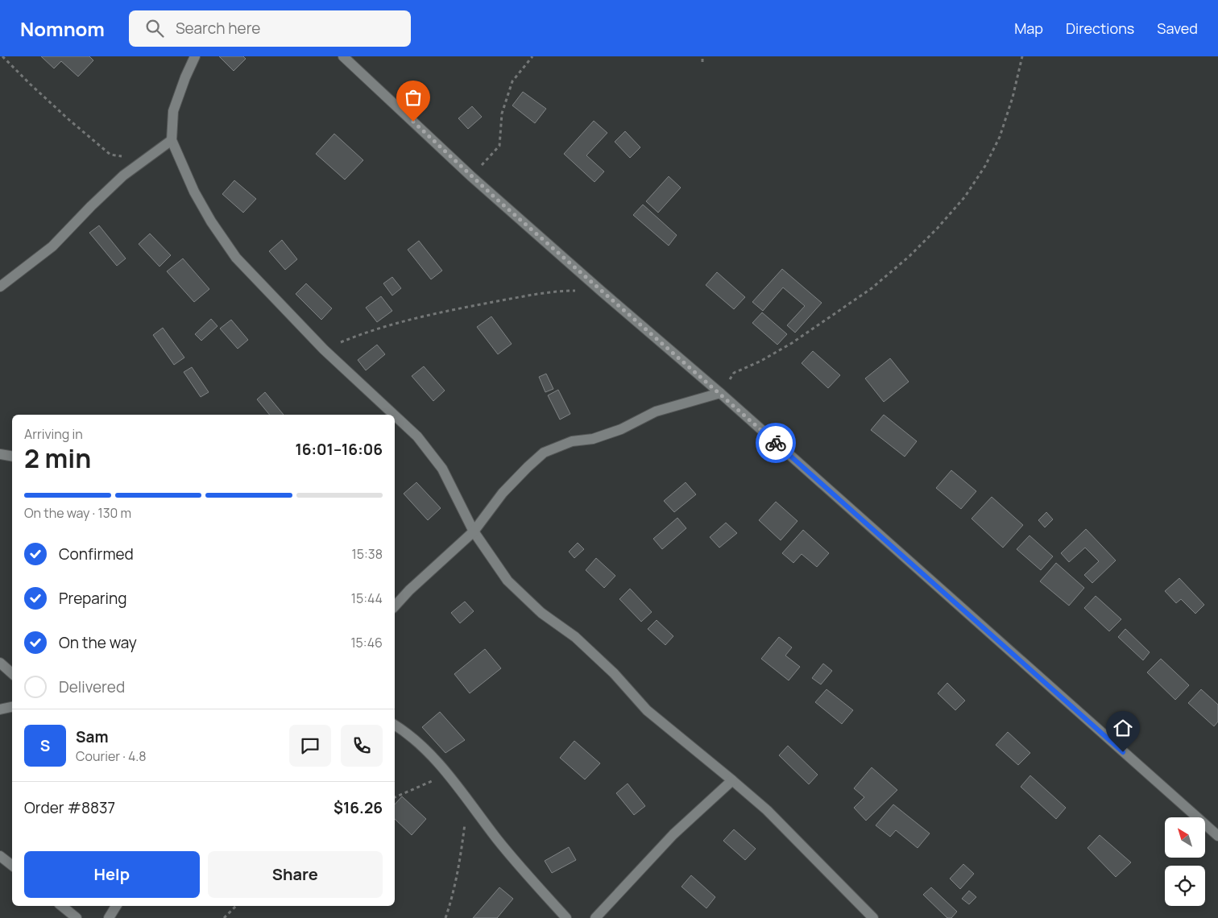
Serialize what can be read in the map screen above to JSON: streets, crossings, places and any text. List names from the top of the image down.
{
  "north": "top left",
  "page": {
    "header": "Nomnom",
    "search": "Search here",
    "nav": ["Map", "Directions", "Saved"],
    "heading": ["2 min", "Arriving in", "16:01–16:06"],
    "panel": [
      "Sam",
      "Courier · 4.8",
      "Order #8837",
      "$16.26"
    ],
    "bar": "On the way · 130 m",
    "list": [
      ["Confirmed", "15:38"],
      ["Preparing", "15:44"],
      ["On the way", "15:46"],
      "Delivered"
    ],
    "round": "S",
    "buttons": ["Help", "Share"]
  }
}
